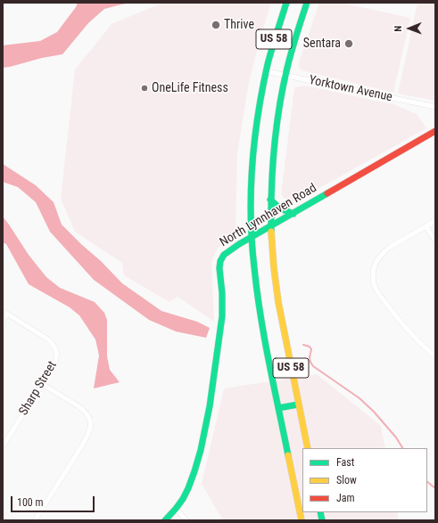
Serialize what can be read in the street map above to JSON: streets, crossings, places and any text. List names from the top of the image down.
{
  "streets": {
    "main road": ["US 58", "North Lynnhaven Road"],
    "street": ["Yorktown Avenue", "Sharp Street"]
  },
  "crossings": [
    ["US 58", "Yorktown Avenue"],
    ["US 58", "North Lynnhaven Road"]
  ],
  "places": ["Thrive", "Sentara", "OneLife Fitness"],
  "legend": ["Fast", "Slow", "Jam"],
  "scale_bar": "100 m",
  "north": "left"
}
